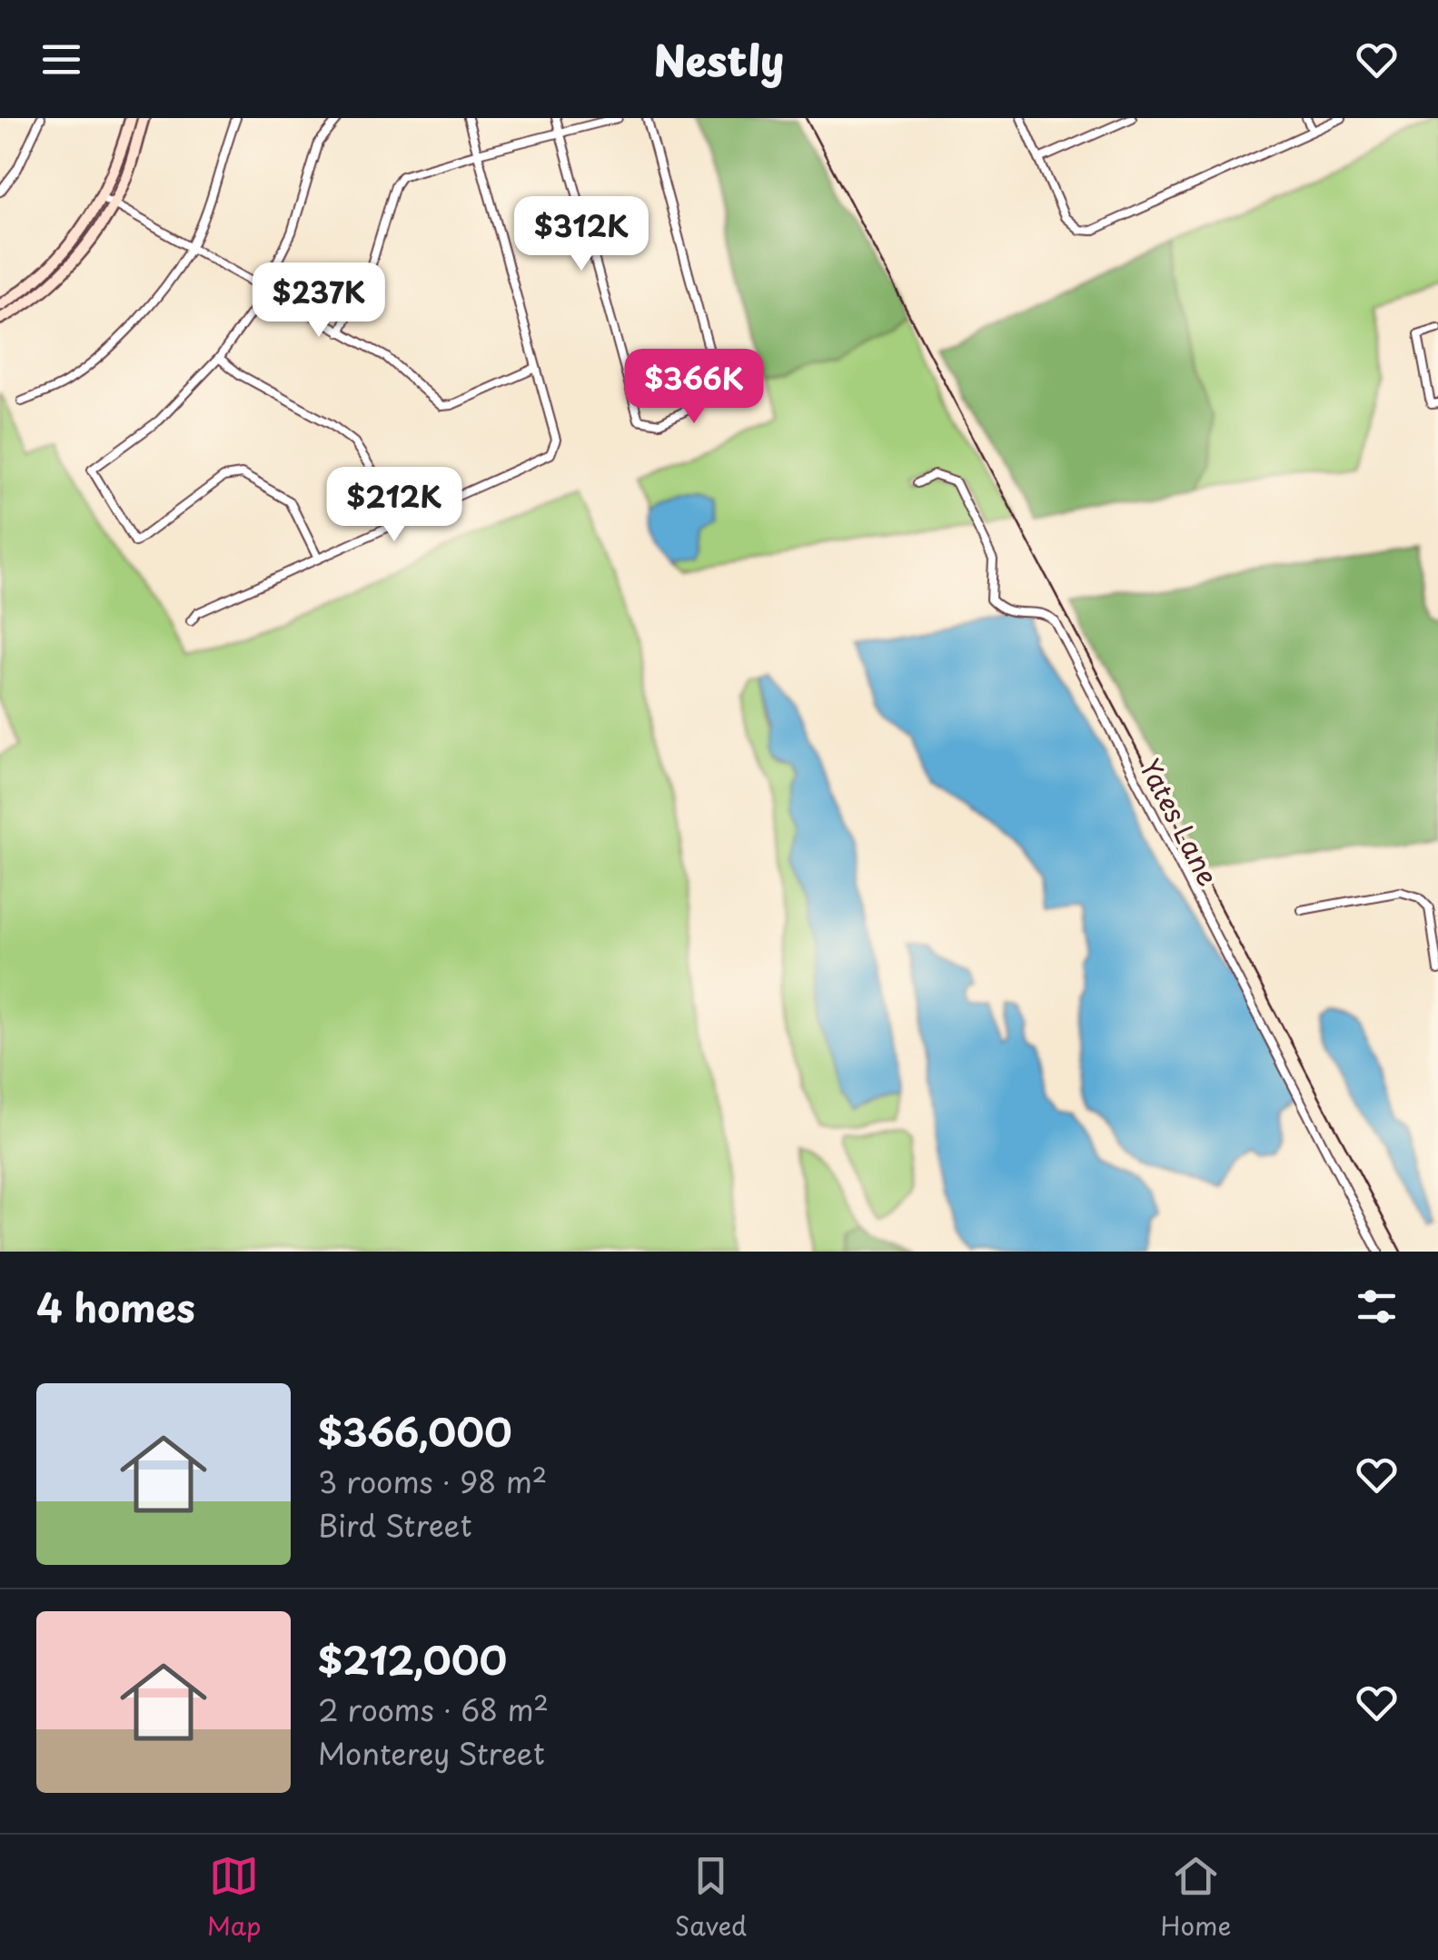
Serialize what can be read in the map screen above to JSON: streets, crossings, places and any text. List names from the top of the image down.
{
  "streets": {
    "street": ["Yates Lane"]
  },
  "page": {
    "header": "Nestly",
    "price": [
      "$312K",
      "$237K",
      "$366K",
      "$212K"
    ],
    "heading": "4 homes",
    "list": [
      {
        "name": "$366,000",
        "note": "3 rooms · 98 m² · Bird Street"
      },
      {
        "name": "$212,000",
        "note": "2 rooms · 68 m² · Monterey Street"
      }
    ],
    "tabs": ["Map", "Saved", "Home"]
  }
}
